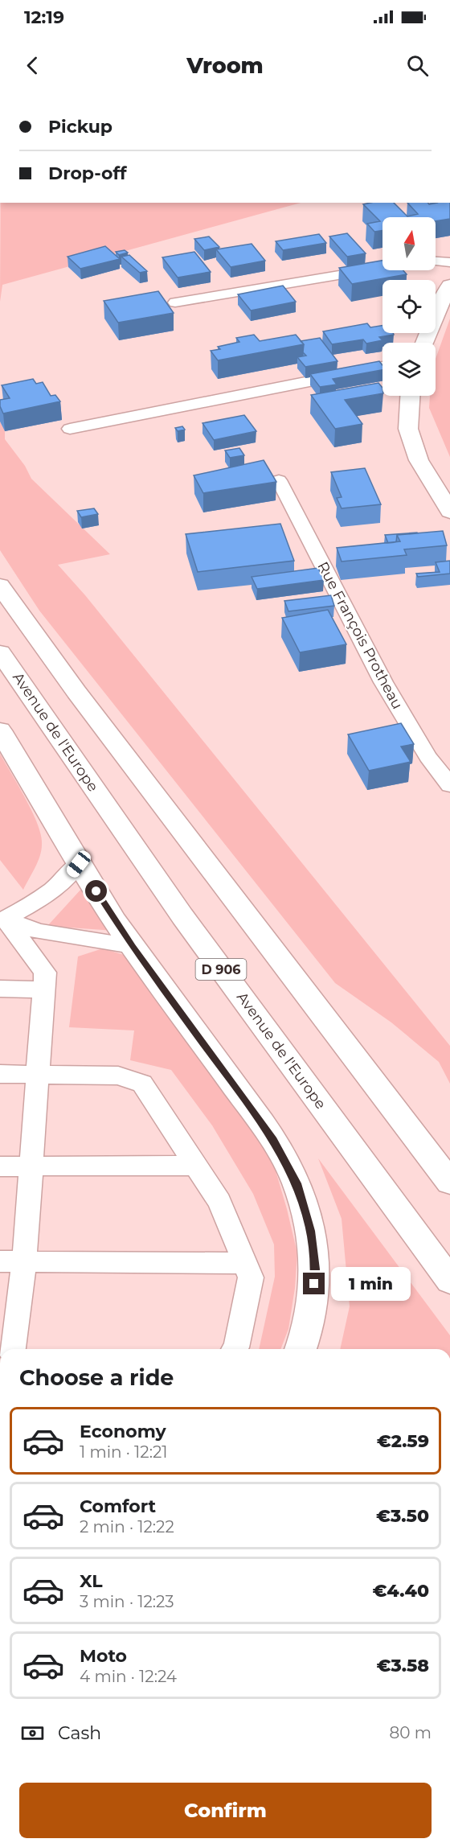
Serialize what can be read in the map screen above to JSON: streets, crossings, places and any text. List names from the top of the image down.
{
  "streets": {
    "main road": ["Avenue de l'Europe", "D 906"],
    "lane": ["Rue François Protheau"]
  },
  "north": "top",
  "page": {
    "status": "12:19",
    "header": "Vroom",
    "banner": ["Pickup", "Drop-off"],
    "bubble": "1 min",
    "heading": "Choose a ride",
    "list": [
      {
        "name": "Economy",
        "note": "1 min · 12:21",
        "value": "€2.59"
      },
      {
        "name": "Comfort",
        "note": "2 min · 12:22",
        "value": "€3.50"
      },
      {
        "name": "XL",
        "note": "3 min · 12:23",
        "value": "€4.40"
      },
      {
        "name": "Moto",
        "note": "4 min · 12:24",
        "value": "€3.58"
      }
    ],
    "pay": ["Cash", "80 m"],
    "buttons": "Confirm"
  }
}
